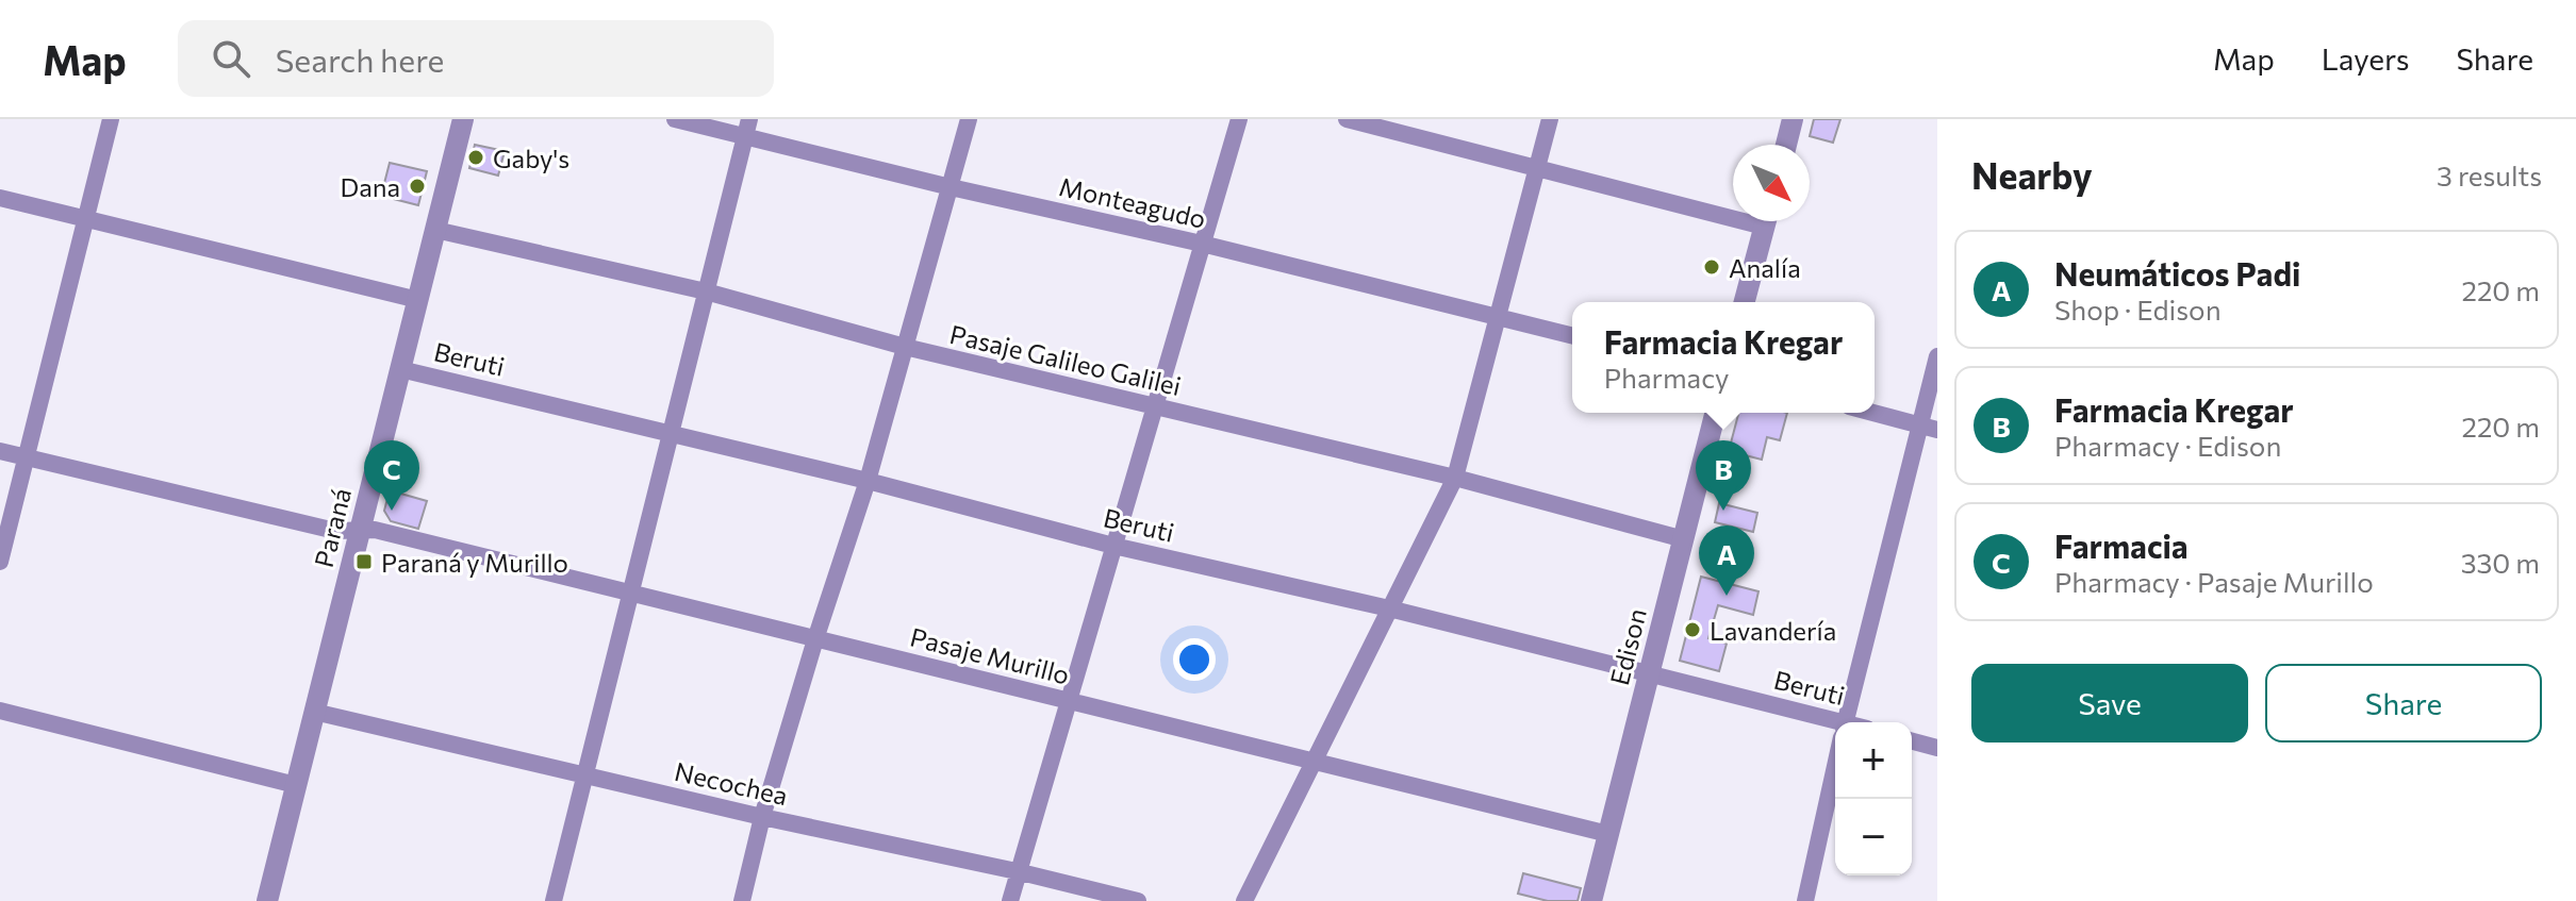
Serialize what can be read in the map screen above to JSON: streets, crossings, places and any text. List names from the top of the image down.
{
  "streets": {
    "street": [
      "Monteagudo",
      "Beruti",
      "Pasaje Galileo Galilei",
      "Paraná",
      "Edison",
      "Pasaje Murillo",
      "Necochea"
    ]
  },
  "crossings": [
    ["Beruti", "Paraná"],
    ["Beruti", "Edison"],
    ["Pasaje Galileo Galilei", "Paraná"],
    ["Pasaje Galileo Galilei", "Edison"],
    ["Paraná", "Pasaje Murillo"],
    ["Paraná", "Necochea"],
    ["Edison", "Pasaje Murillo"]
  ],
  "places": {
    "other": [
      "Gaby's",
      "Dana",
      "Analía",
      "Lavandería"
    ],
    "transit": ["Paraná y Murillo"]
  },
  "north": "bottom right",
  "page": {
    "header": "Map",
    "search": "Search here",
    "nav": ["Map", "Layers", "Share"],
    "heading": ["Nearby", "3 results"],
    "list": [
      {
        "mark": "A",
        "name": "Neumáticos Padi",
        "note": "Shop · Edison",
        "value": "220 m"
      },
      {
        "mark": "B",
        "name": "Farmacia Kregar",
        "note": "Pharmacy · Edison",
        "value": "220 m"
      },
      {
        "mark": "C",
        "name": "Farmacia",
        "note": "Pharmacy · Pasaje Murillo",
        "value": "330 m"
      }
    ],
    "popup": ["Farmacia Kregar", "Pharmacy"],
    "pins": ["B", "C", "A"],
    "buttons": ["Save", "Share"],
    "map_buttons": ["+", "−"]
  }
}
